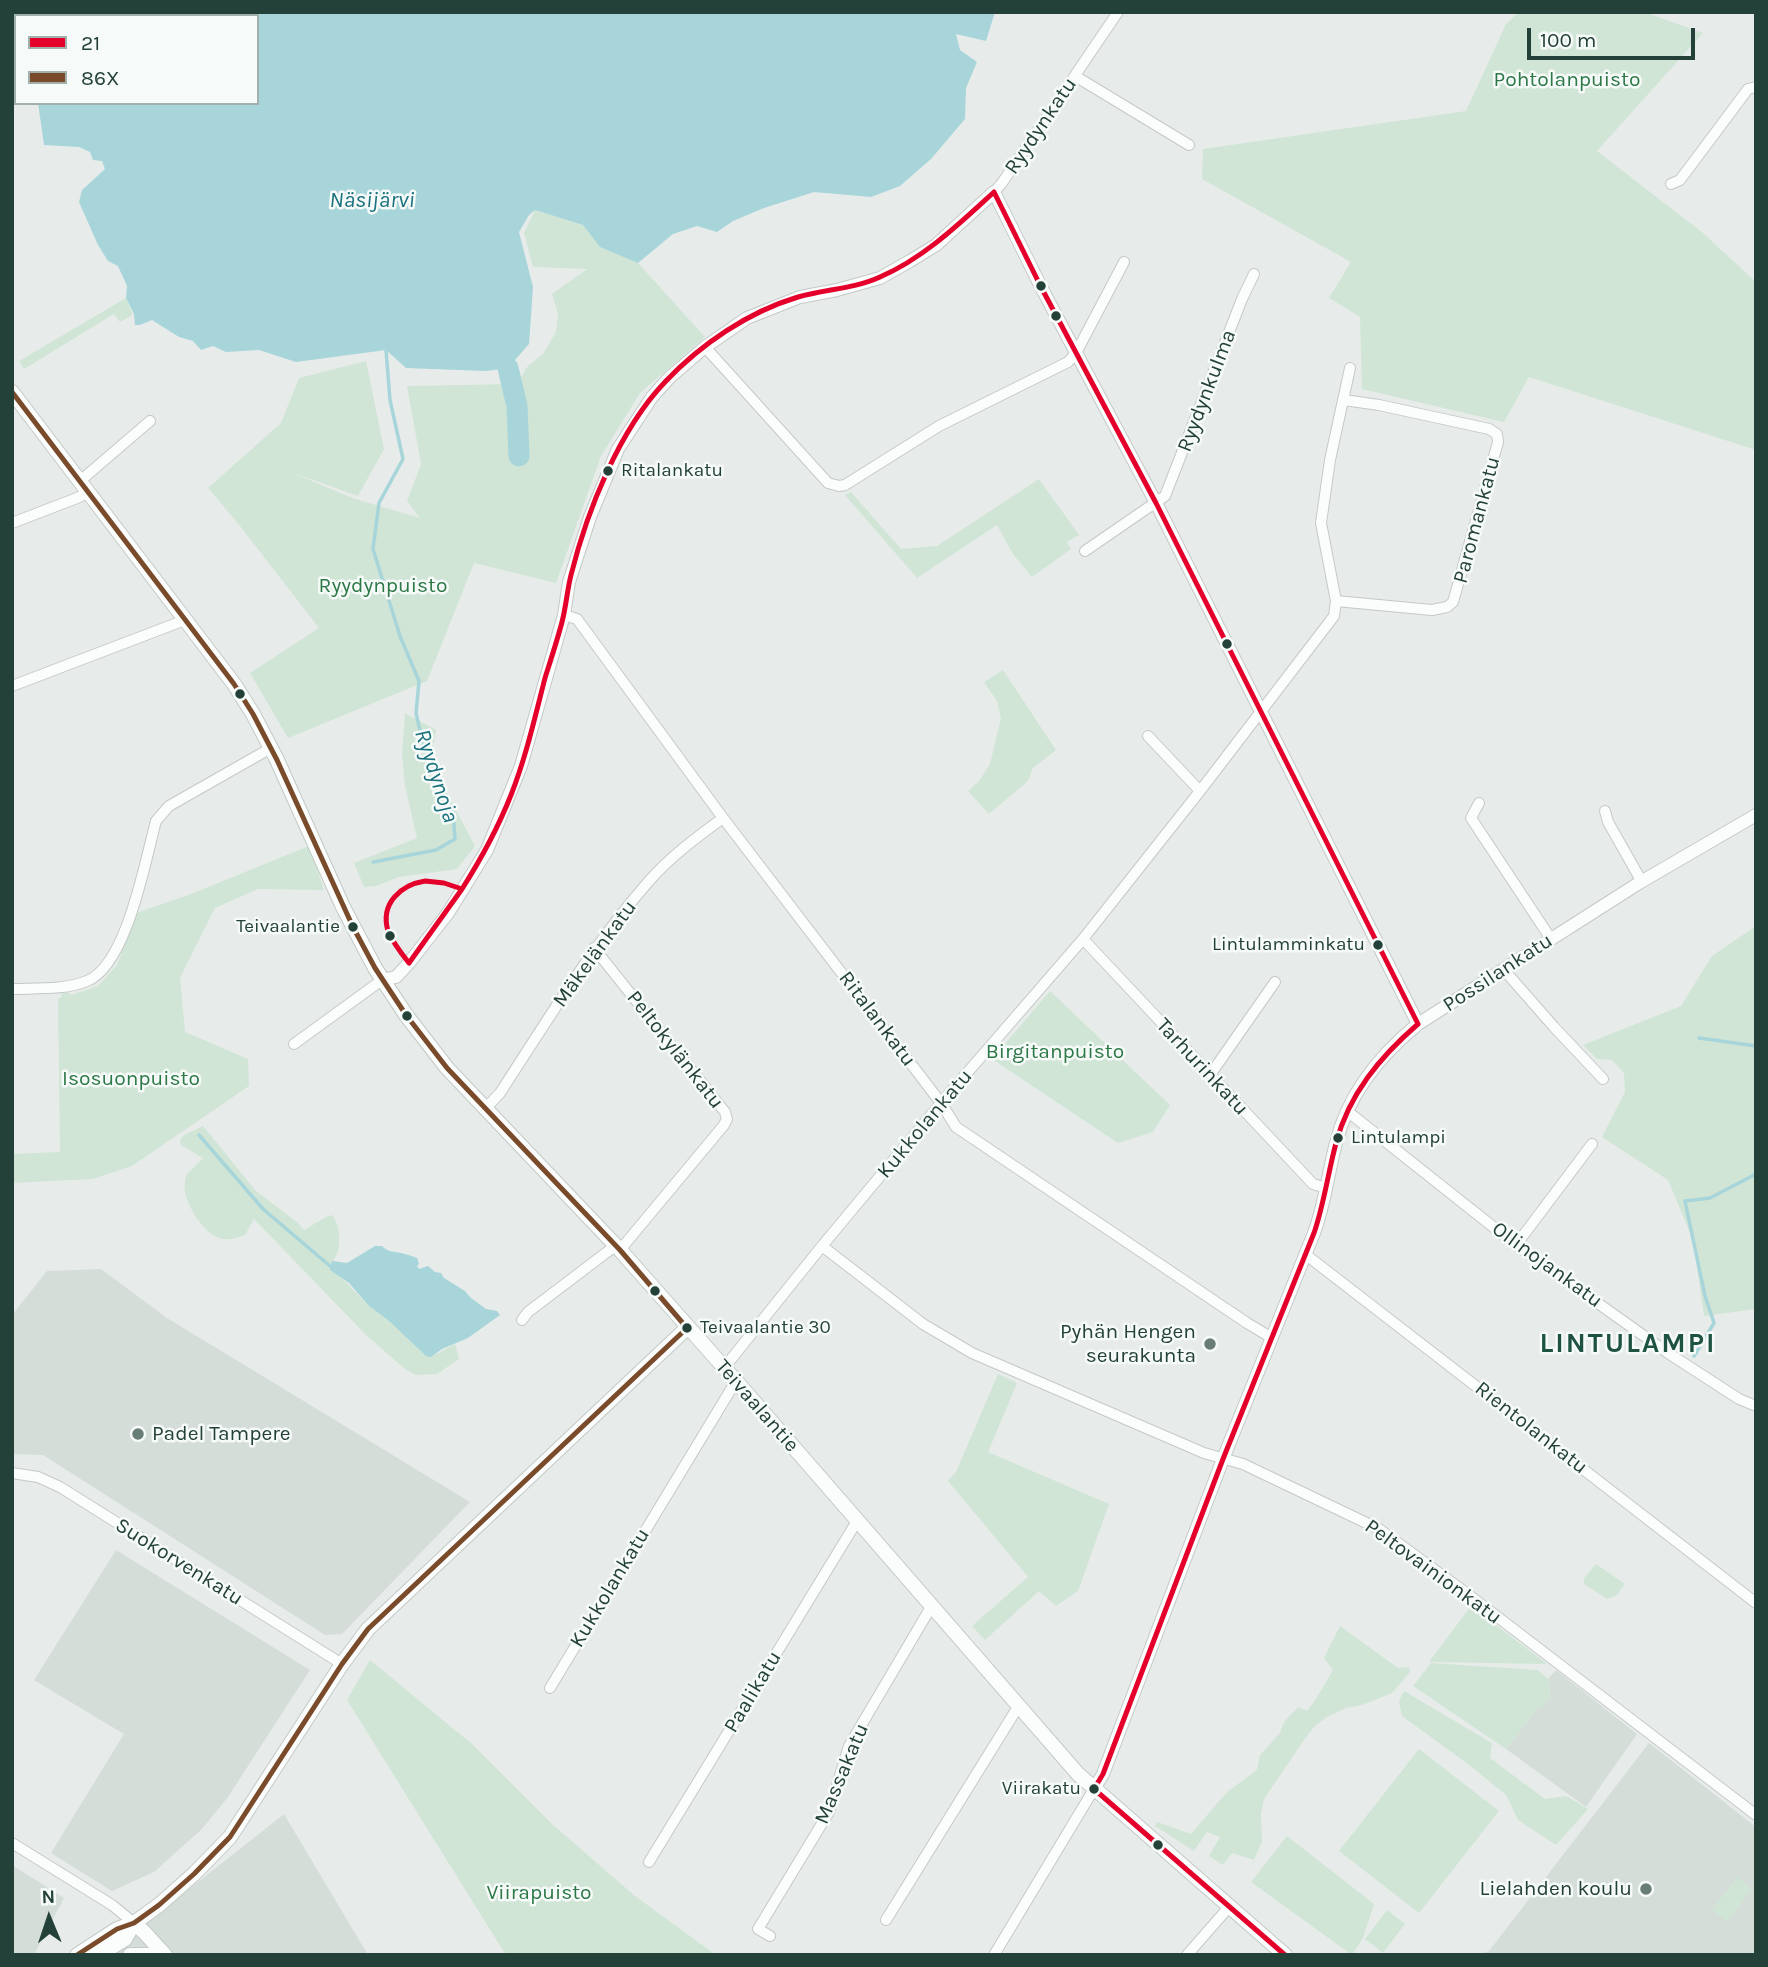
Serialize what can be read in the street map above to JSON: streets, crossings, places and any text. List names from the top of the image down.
{
  "streets": {
    "main road": ["Teivaalantie"],
    "street": [
      "Ryydynkatu",
      "Ryydynkulma",
      "Paromankatu",
      "Mäkelänkatu",
      "Possilankatu",
      "Ritalankatu",
      "Peltokylänkatu",
      "Tarhurinkatu",
      "Kukkolankatu",
      "Ollinojankatu",
      "Rientolankatu",
      "Suokorvenkatu",
      "Peltovainionkatu",
      "Paalikatu",
      "Massakatu"
    ]
  },
  "crossings": [
    ["Ryydynkatu", "Ritalankatu"],
    ["Ryydynkatu", "Teivaalantie"],
    ["Paromankatu", "Kukkolankatu"],
    ["Mäkelänkatu", "Ritalankatu"],
    ["Mäkelänkatu", "Peltokylänkatu"],
    ["Mäkelänkatu", "Teivaalantie"],
    ["Possilankatu", "Ritalankatu"],
    ["Possilankatu", "Tarhurinkatu"],
    ["Possilankatu", "Ollinojankatu"],
    ["Possilankatu", "Teivaalantie"],
    ["Possilankatu", "Rientolankatu"],
    ["Possilankatu", "Peltovainionkatu"],
    ["Ritalankatu", "Kukkolankatu"],
    ["Peltokylänkatu", "Teivaalantie"],
    ["Tarhurinkatu", "Kukkolankatu"],
    ["Kukkolankatu", "Teivaalantie"],
    ["Kukkolankatu", "Peltovainionkatu"],
    ["Teivaalantie", "Paalikatu"],
    ["Teivaalantie", "Massakatu"]
  ],
  "districts": ["LINTULAMPI"],
  "water": ["Näsijärvi", "Ryydynoja"],
  "parks": [
    "Pohtolanpuisto",
    "Ryydynpuisto",
    "Birgitanpuisto",
    "Isosuonpuisto",
    "Viirapuisto"
  ],
  "places": [
    "Ritalankatu",
    "Teivaalantie",
    "Lintulamminkatu",
    "Lintulampi",
    "Teivaalantie 30",
    "Pyhän Hengen seurakunta",
    "Padel Tampere",
    "Viirakatu",
    "Lielahden koulu"
  ],
  "lines": ["transit line 21", "transit line 86X"],
  "legend": ["21", "86X"],
  "scale_bar": "100 m",
  "north": "top"
}
